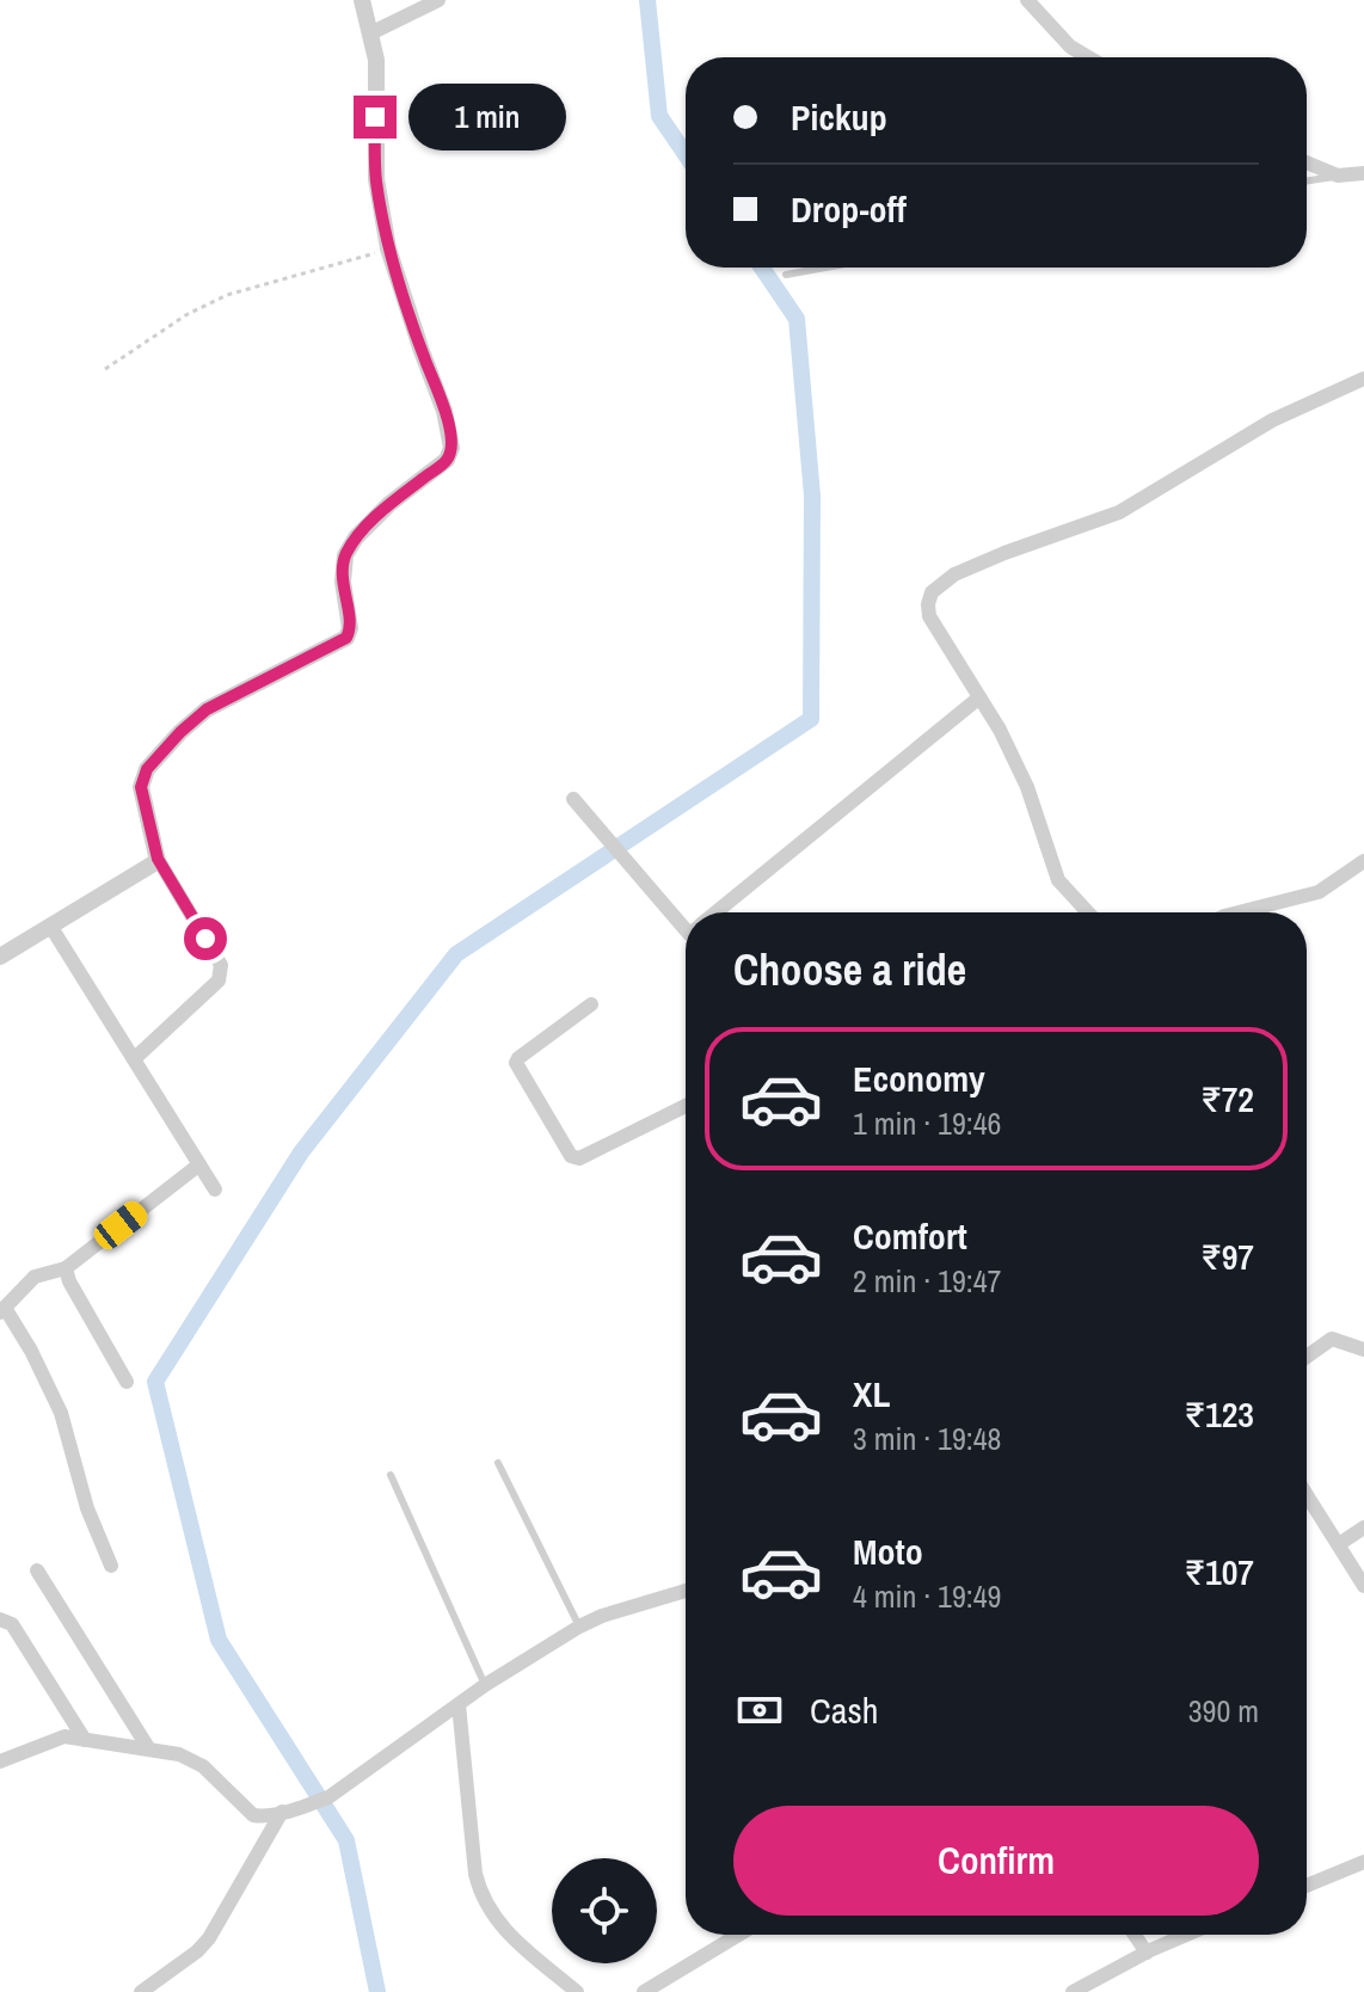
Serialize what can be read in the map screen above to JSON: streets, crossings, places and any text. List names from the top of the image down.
{
  "page": {
    "banner": ["Pickup", "Drop-off"],
    "bubble": "1 min",
    "heading": "Choose a ride",
    "list": [
      {
        "name": "Economy",
        "note": "1 min · 19:46",
        "value": "₹72"
      },
      {
        "name": "Comfort",
        "note": "2 min · 19:47",
        "value": "₹97"
      },
      {
        "name": "XL",
        "note": "3 min · 19:48",
        "value": "₹123"
      },
      {
        "name": "Moto",
        "note": "4 min · 19:49",
        "value": "₹107"
      }
    ],
    "pay": ["Cash", "390 m"],
    "buttons": "Confirm"
  }
}
